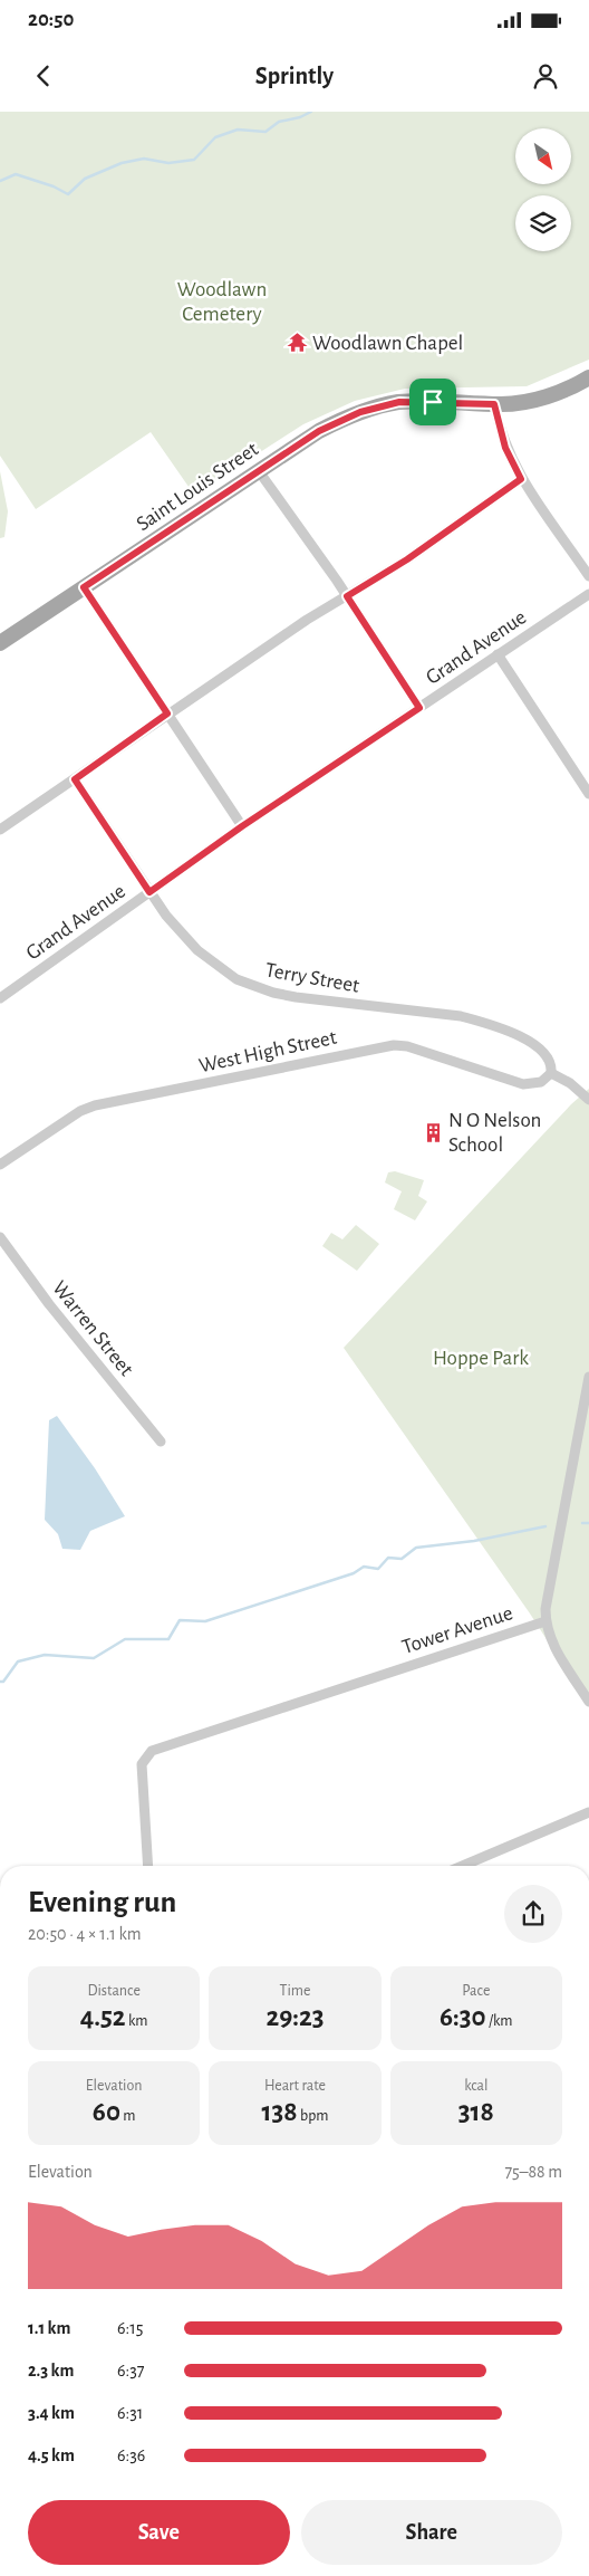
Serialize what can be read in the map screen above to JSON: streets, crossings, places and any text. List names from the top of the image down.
{
  "streets": {
    "main road": ["Saint Louis Street"],
    "street": [
      "Grand Avenue",
      "Terry Street",
      "West High Street",
      "Warren Street",
      "Tower Avenue"
    ]
  },
  "crossings": [
    ["Grand Avenue", "Terry Street"],
    ["Terry Street", "West High Street"]
  ],
  "parks": ["Woodlawn Cemetery", "Hoppe Park"],
  "places": {
    "temple": ["Woodlawn Chapel"],
    "building": ["N O Nelson School"]
  },
  "north": "bottom right",
  "page": {
    "status": "20:50",
    "header": "Sprintly",
    "heading": ["Evening run", "20:50 · 4 × 1.1 km"],
    "stats": [
      ["Distance", "4.52 km"],
      ["Time", "29:23"],
      ["Pace", "6:30 /km"],
      ["Elevation", "60 m"],
      ["Heart rate", "138 bpm"],
      ["kcal", "318"]
    ],
    "chart": ["Elevation", "75–88 m"],
    "list": [
      {
        "name": "1.1 km",
        "note": "6:15"
      },
      {
        "name": "2.3 km",
        "note": "6:37"
      },
      {
        "name": "3.4 km",
        "note": "6:31"
      },
      {
        "name": "4.5 km",
        "note": "6:36"
      }
    ],
    "buttons": ["Save", "Share"]
  }
}
